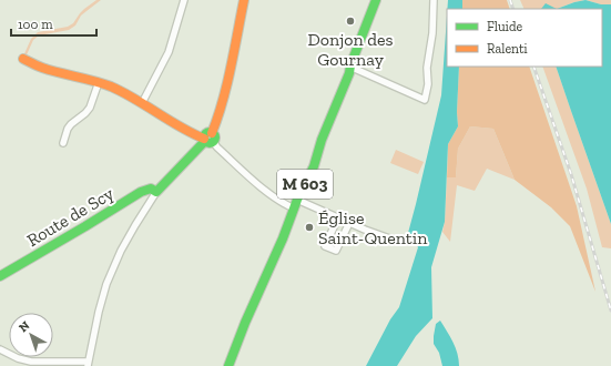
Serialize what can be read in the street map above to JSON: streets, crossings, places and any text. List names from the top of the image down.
{
  "streets": {
    "street": ["M 603", "Route de Scy"]
  },
  "places": ["Donjon des Gournay", "Église Saint-Quentin"],
  "legend": ["Fluide", "Ralenti"],
  "scale_bar": "100 m",
  "north": "top left"
}
